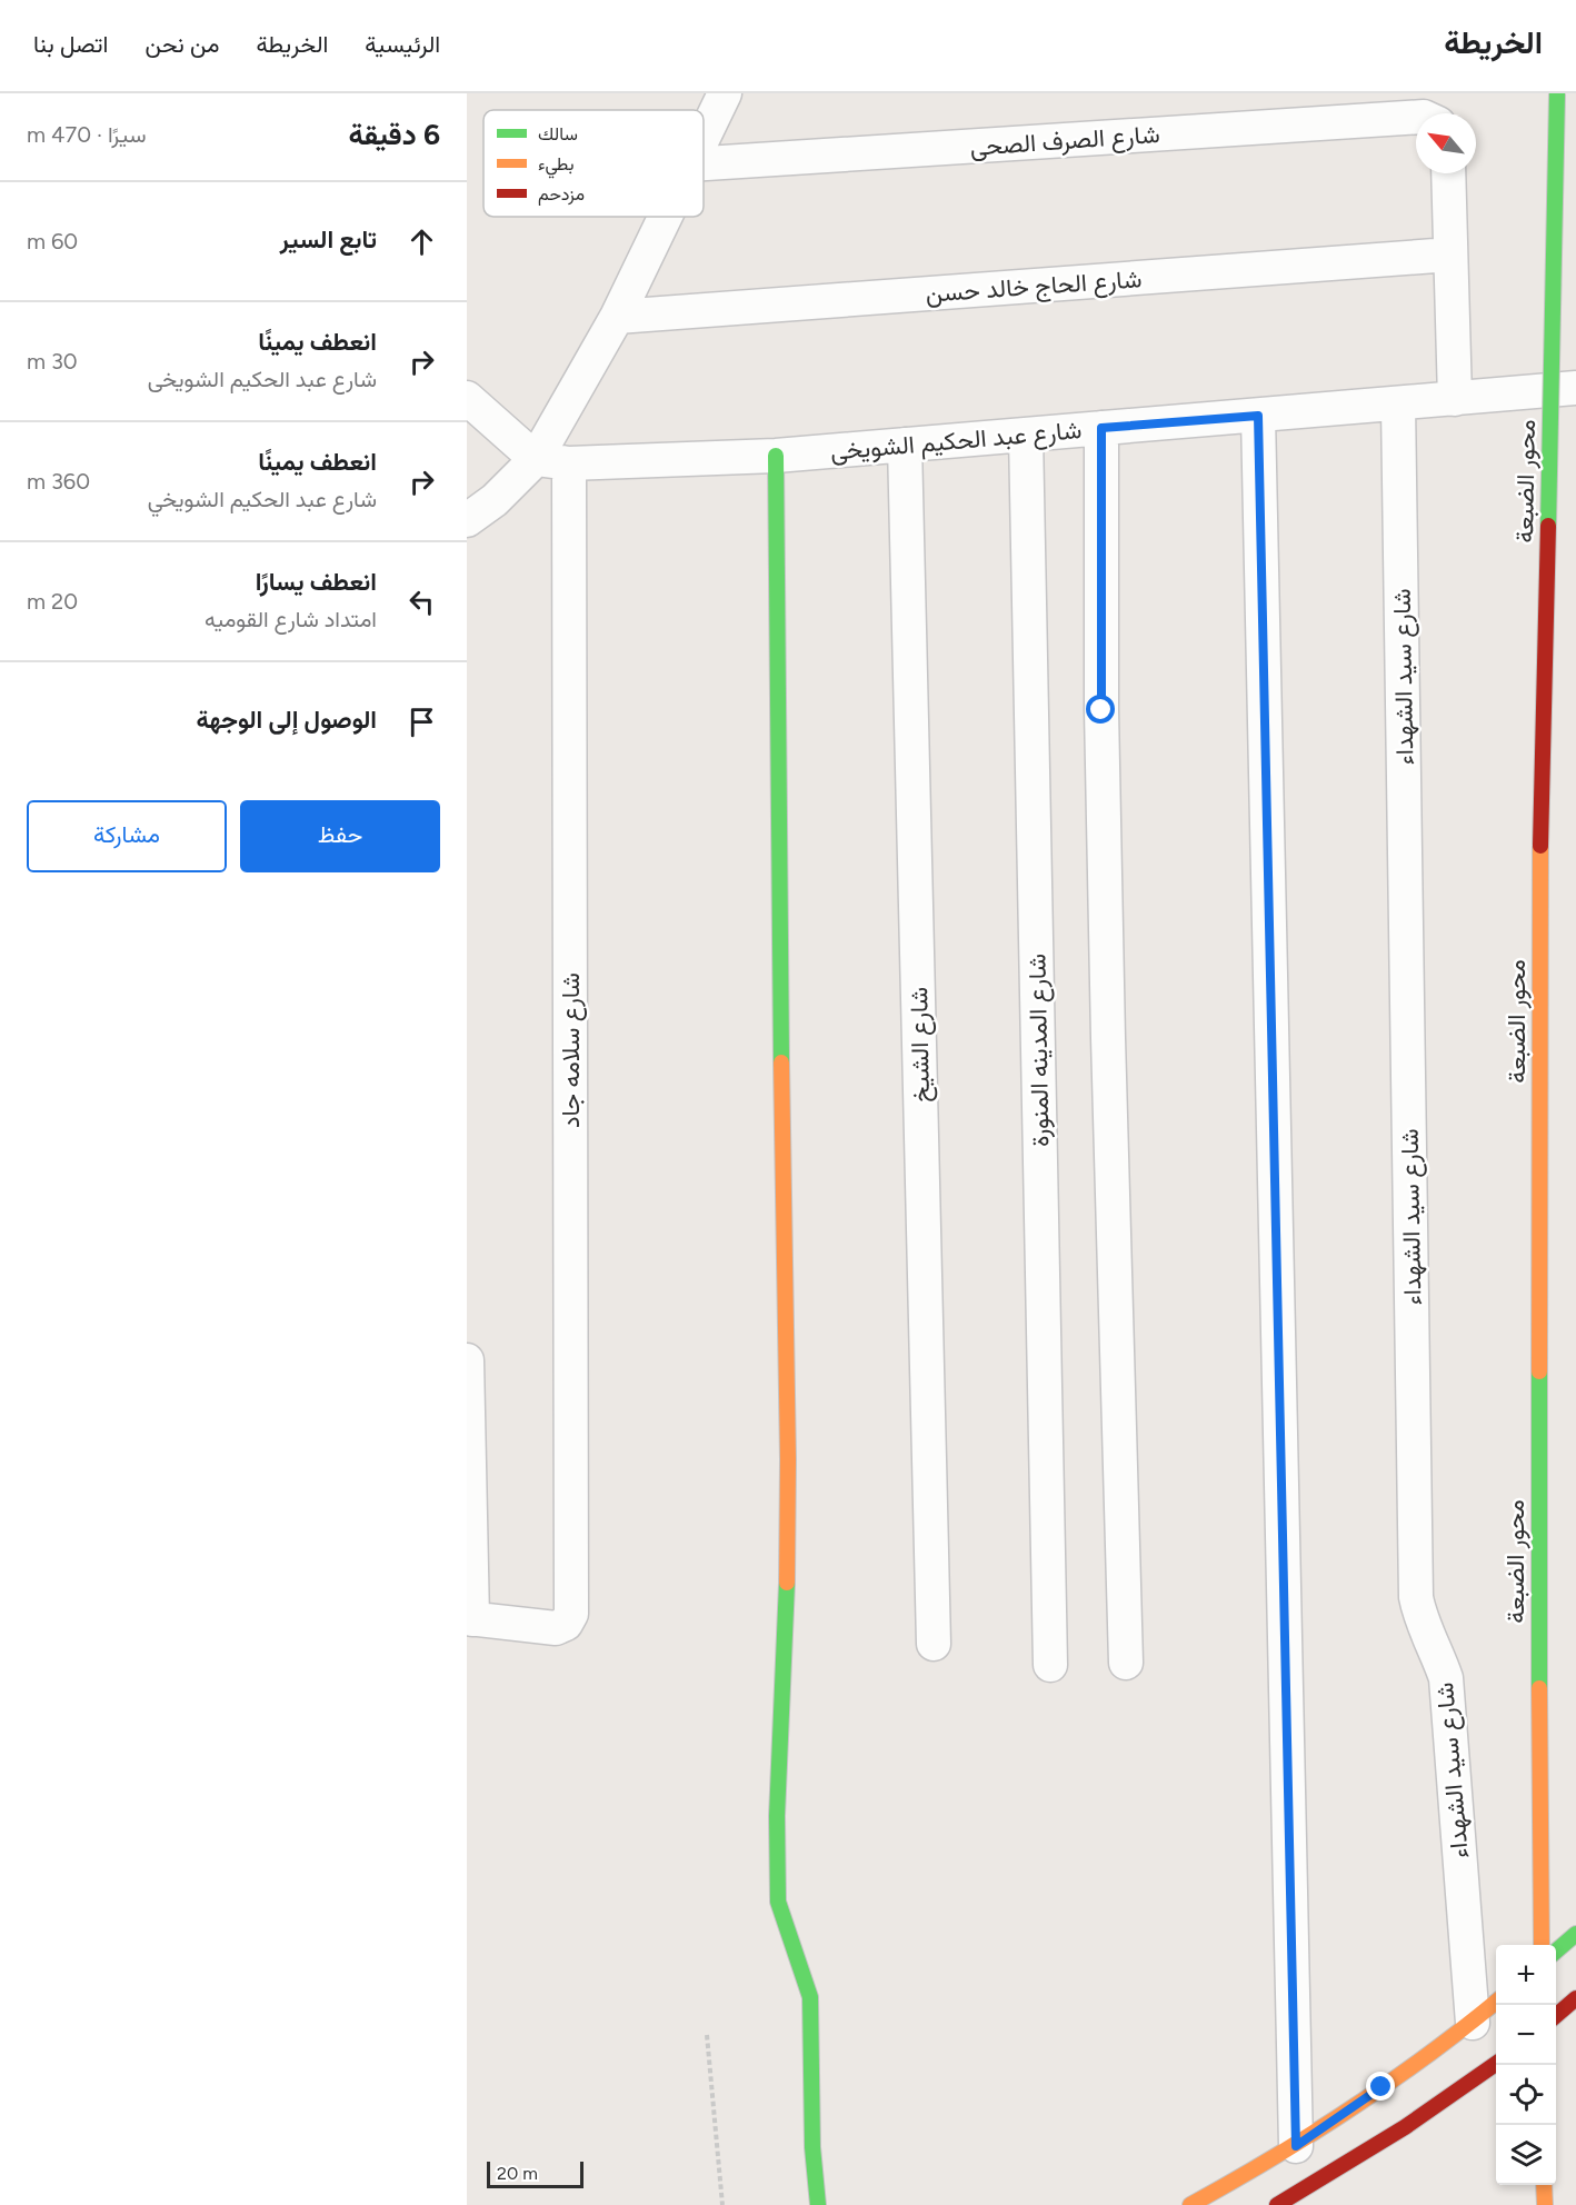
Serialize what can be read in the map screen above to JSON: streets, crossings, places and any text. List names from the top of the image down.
{
  "streets": {
    "main road": ["محور الضبعة"],
    "street": [
      "شارع الصرف الصحى",
      "شارع الحاج خالد حسن",
      "شارع عبد الحكيم الشويخى",
      "شارع سيد الشهداء",
      "شارع الشيخ",
      "شارع سلامه جاد",
      "شارع المدينه المنورة"
    ]
  },
  "crossings": [
    ["شارع عبد الحكيم الشويخى", "شارع سيد الشهداء"],
    ["شارع عبد الحكيم الشويخى", "شارع الشيخ"],
    ["شارع عبد الحكيم الشويخى", "شارع سلامه جاد"],
    ["شارع عبد الحكيم الشويخى", "شارع المدينه المنورة"]
  ],
  "legend": ["سالك", "بطيء", "مزدحم"],
  "scale_bar": "20 m",
  "north": "top left",
  "page": {
    "header": "الخريطة",
    "nav": [
      "الرئيسية",
      "الخريطة",
      "من نحن",
      "اتصل بنا"
    ],
    "heading": ["6 دقيقة", "سيرًا · 470 m"],
    "list": [
      ["تابع السير", "60 m"],
      ["انعطف يمينًا", "شارع عبد الحكيم الشويخى", "30 m"],
      ["انعطف يمينًا", "شارع عبد الحكيم الشويخي", "360 m"],
      ["انعطف يسارًا", "امتداد شارع القوميه", "20 m"],
      "الوصول إلى الوجهة"
    ],
    "buttons": ["حفظ", "مشاركة"],
    "map_buttons": ["+", "−"],
    "scale": "20 m"
  }
}
